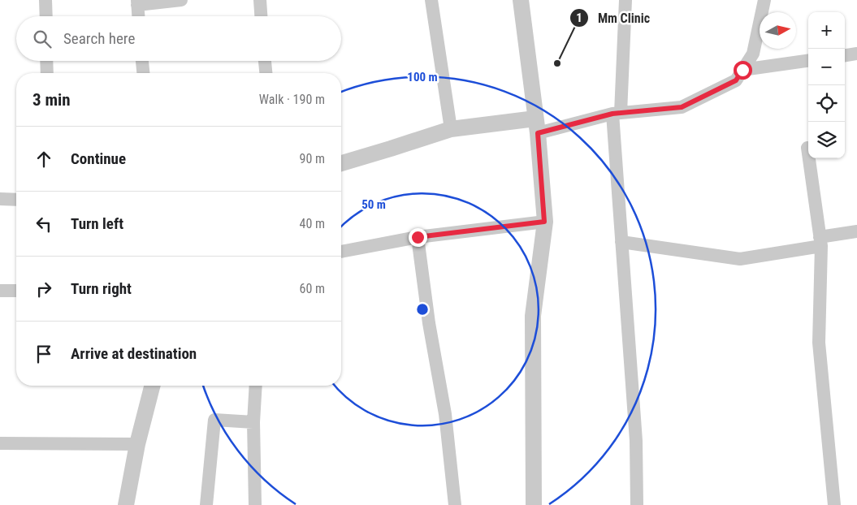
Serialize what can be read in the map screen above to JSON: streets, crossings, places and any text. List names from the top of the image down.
{
  "places": ["Mm Clinic"],
  "north": "right",
  "page": {
    "map_buttons": ["+", "−"],
    "search": "Search here",
    "heading": ["3 min", "Walk · 190 m"],
    "list": [
      ["Continue", "90 m"],
      ["Turn left", "40 m"],
      ["Turn right", "60 m"],
      "Arrive at destination"
    ]
  },
  "rings": ["100 m", "50 m"]
}
